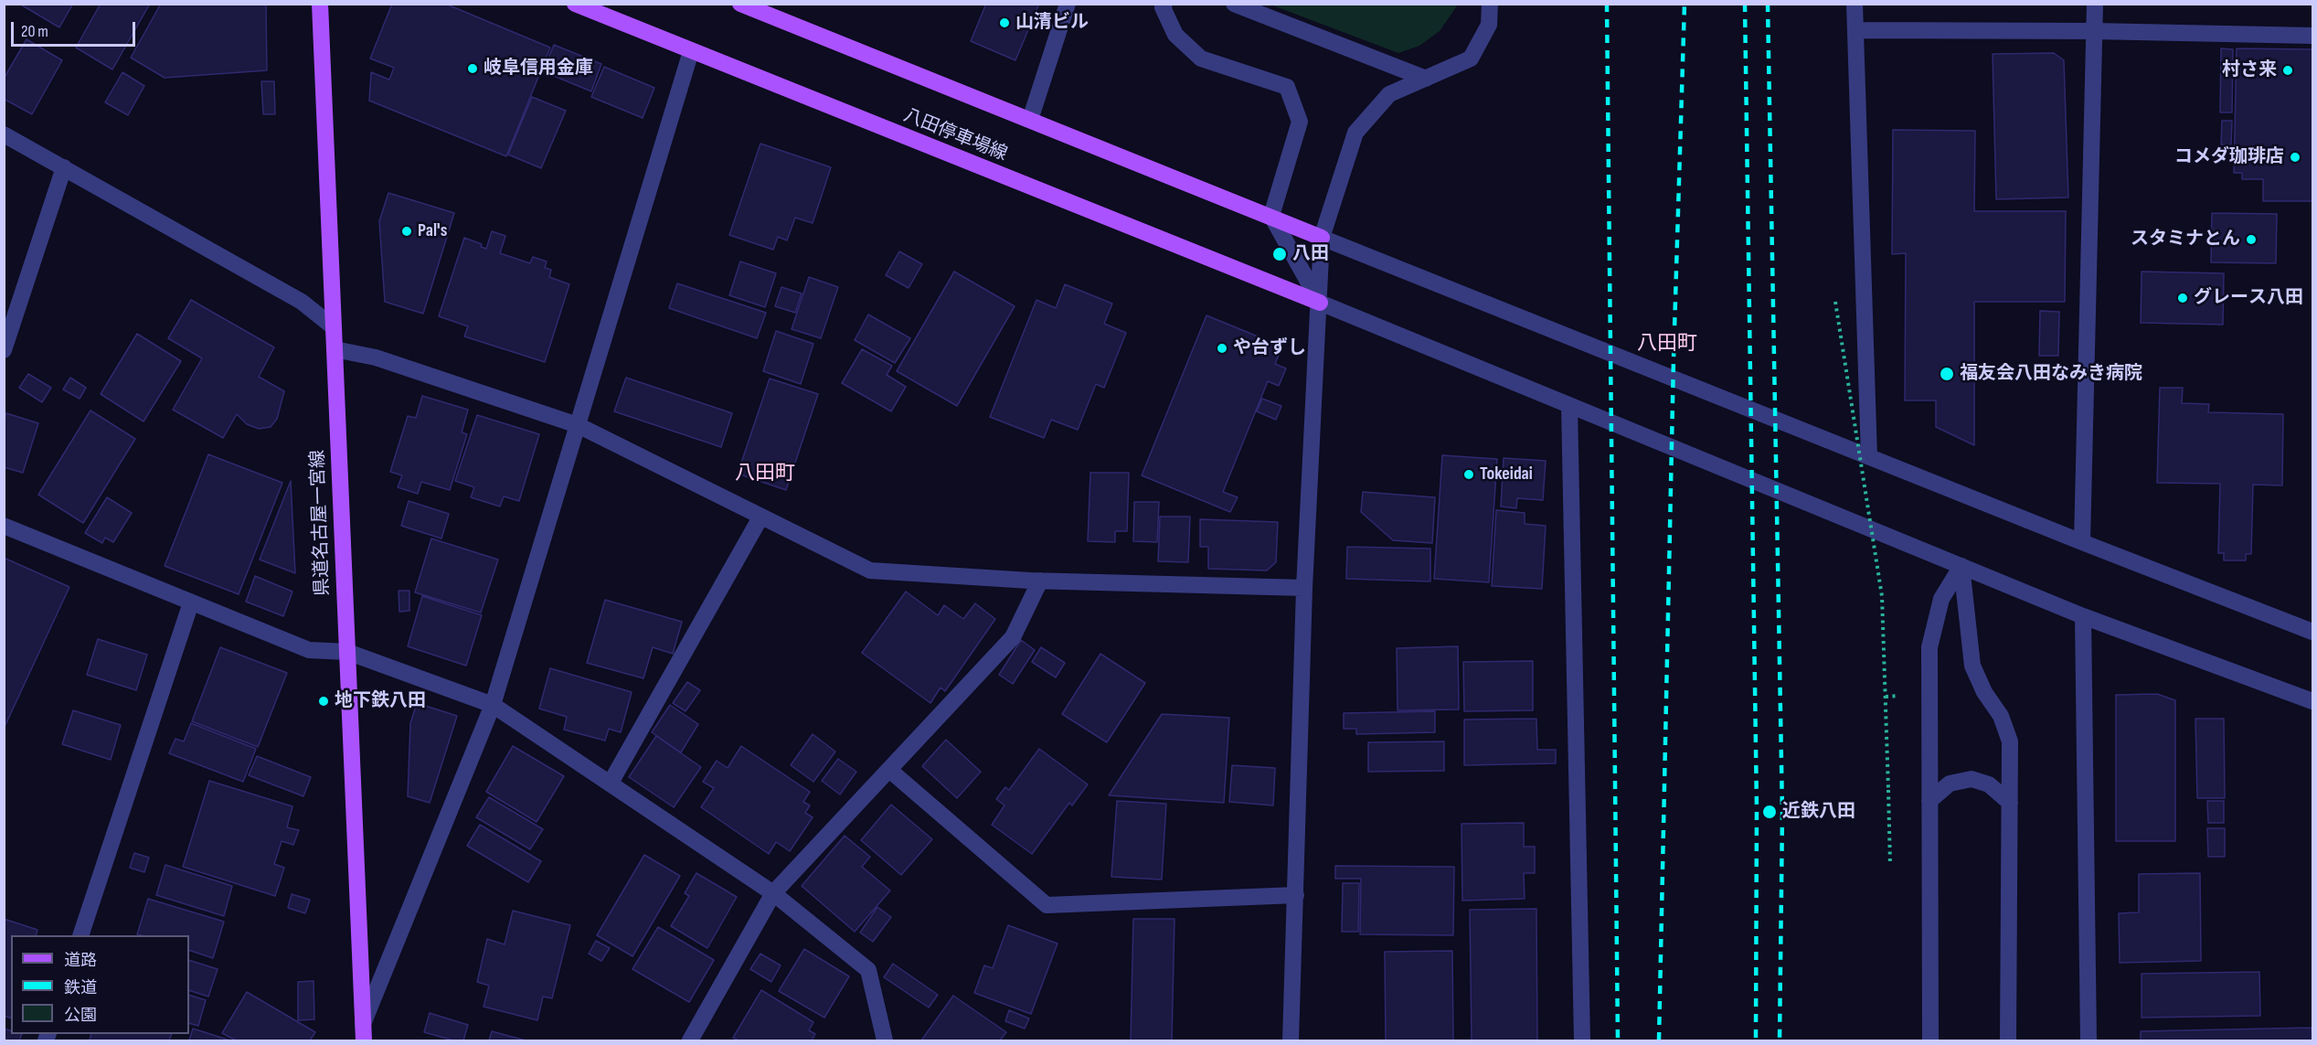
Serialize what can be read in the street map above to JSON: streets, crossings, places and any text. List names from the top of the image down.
{
  "streets": {
    "main road": ["八田停車場線", "県道名古屋一宮線"]
  },
  "districts": ["八田町", "八田町"],
  "places": [
    "山清ビル",
    "岐阜信用金庫",
    "村さ来",
    "コメダ珈琲店",
    "Pal's",
    "スタミナとん",
    "八田",
    "グレース八田",
    "や台ずし",
    "福友会八田なみき病院",
    "Tokeidai",
    "地下鉄八田",
    "近鉄八田"
  ],
  "legend": ["道路", "鉄道", "公園"],
  "scale_bar": "20 m"
}
